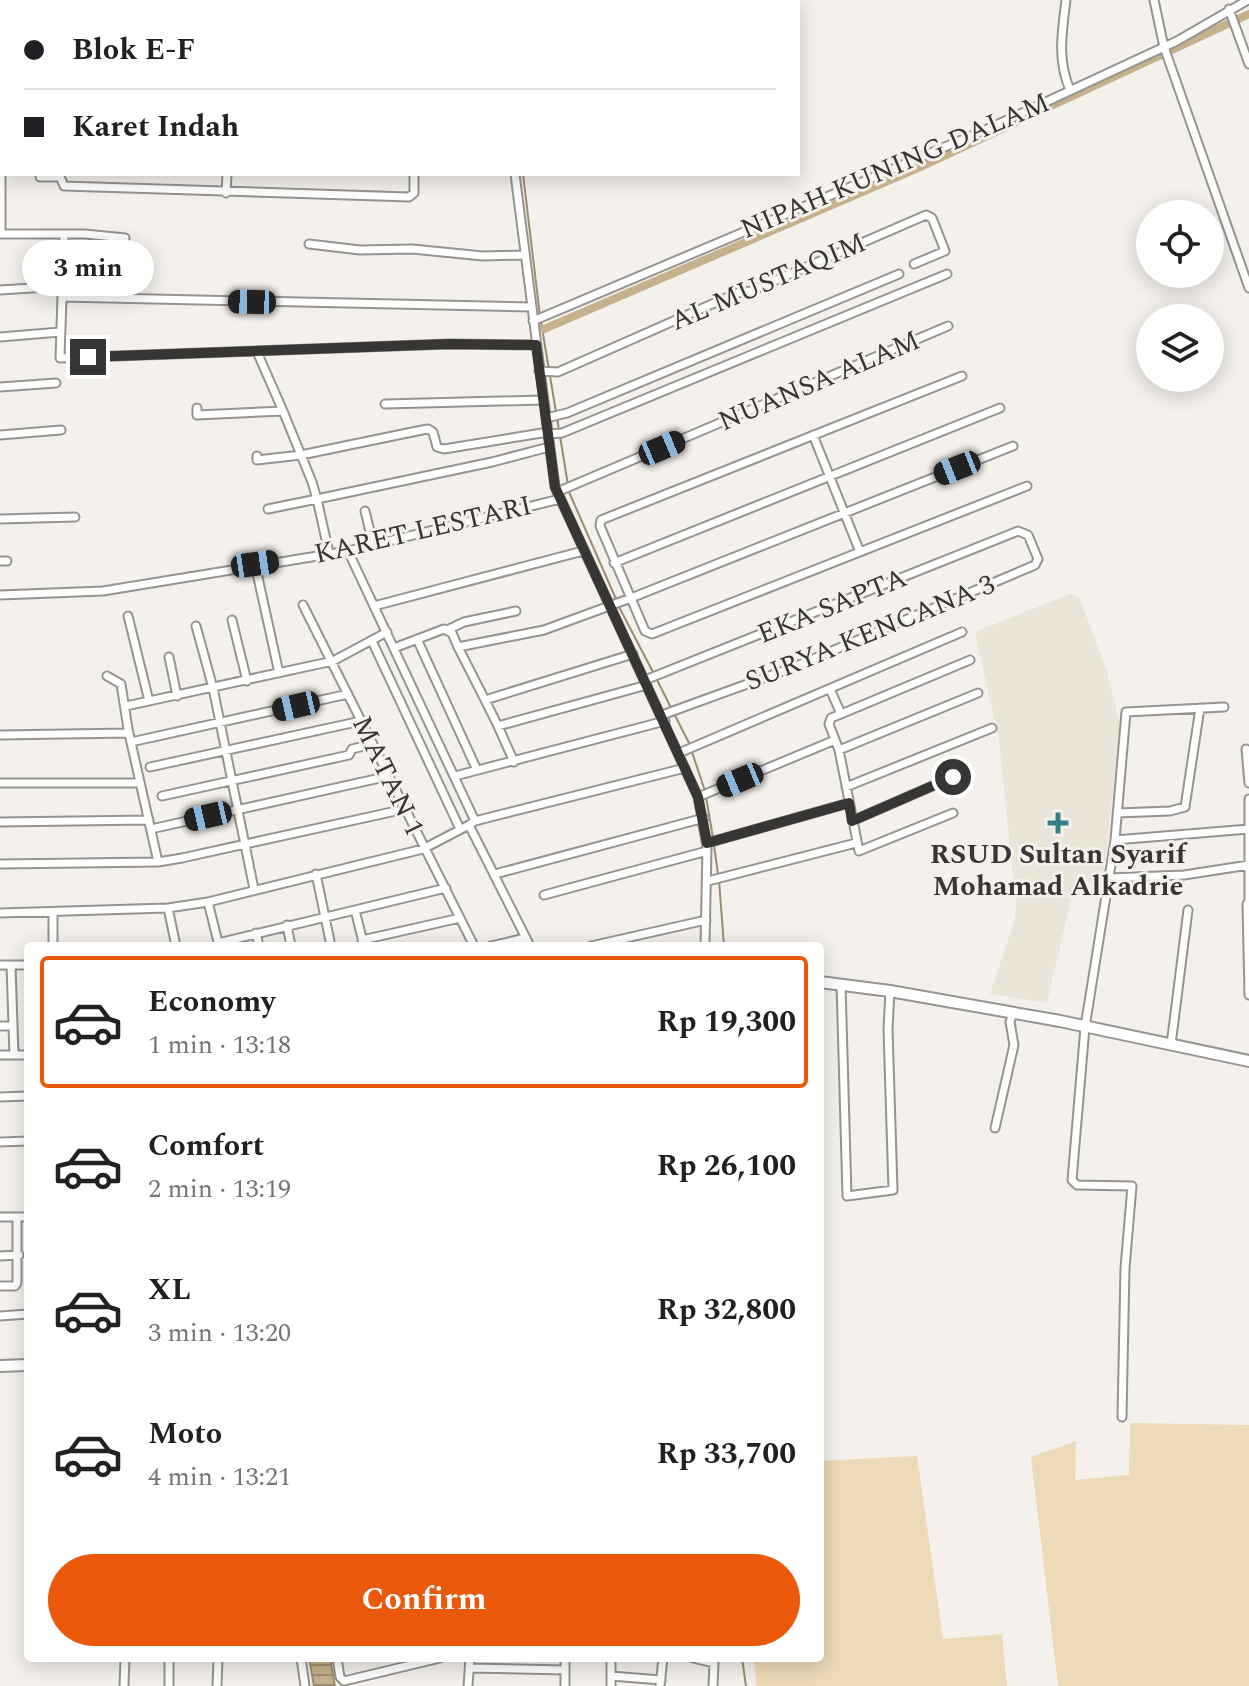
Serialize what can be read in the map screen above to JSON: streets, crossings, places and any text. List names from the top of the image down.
{
  "streets": {
    "street": [
      "NIPAH KUNING DALAM",
      "AL MUSTAQIM",
      "NUANSA ALAM",
      "KARET LESTARI",
      "EKA SAPTA",
      "SURYA KENCANA 3",
      "MATAN 1"
    ]
  },
  "crossings": [
    ["NUANSA ALAM", "KARET LESTARI"],
    ["EKA SAPTA", "SURYA KENCANA 3"]
  ],
  "places": {
    "health": ["RSUD Sultan Syarif Mohamad Alkadrie"]
  },
  "page": {
    "banner": ["Blok E-F", "Karet Indah"],
    "bubble": "3 min",
    "list": [
      {
        "name": "Economy",
        "note": "1 min · 13:18",
        "value": "Rp 19,300"
      },
      {
        "name": "Comfort",
        "note": "2 min · 13:19",
        "value": "Rp 26,100"
      },
      {
        "name": "XL",
        "note": "3 min · 13:20",
        "value": "Rp 32,800"
      },
      {
        "name": "Moto",
        "note": "4 min · 13:21",
        "value": "Rp 33,700"
      }
    ],
    "buttons": "Confirm"
  }
}
